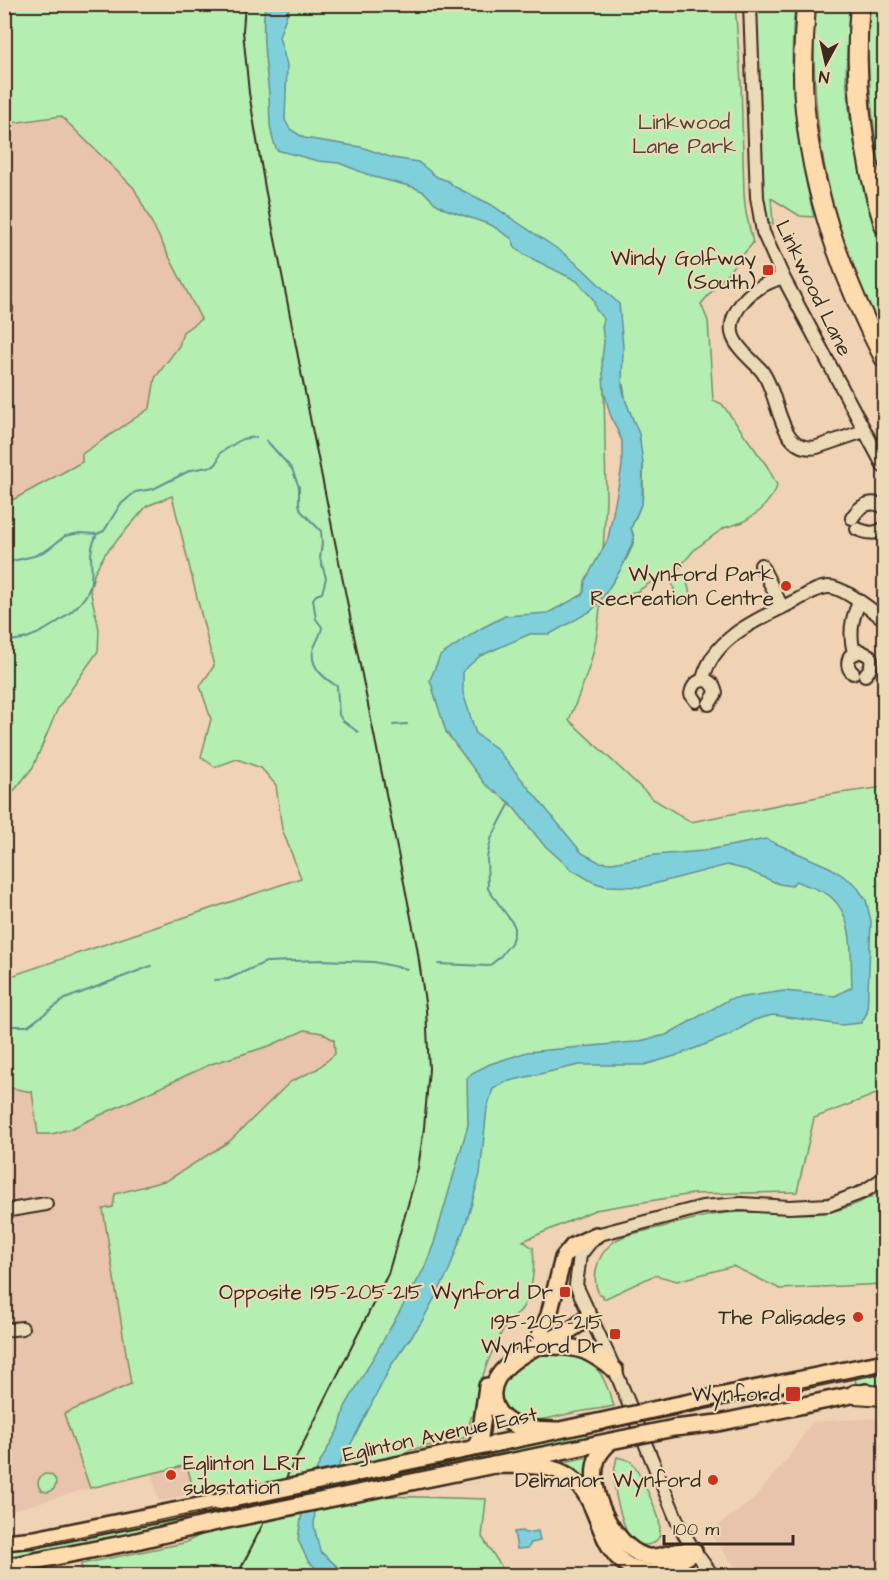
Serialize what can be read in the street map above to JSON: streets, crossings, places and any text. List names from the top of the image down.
{
  "streets": {
    "main road": ["Eglinton Avenue East"],
    "street": ["Linkwood Lane"]
  },
  "parks": ["Linkwood Lane Park"],
  "places": {
    "transit": [
      "Windy Golfway (South)",
      "Opposite 195-205-215 Wynford Dr",
      "195-205-215 Wynford Dr",
      "Wynford"
    ],
    "other": [
      "Wynford Park Recreation Centre",
      "The Palisades",
      "Eglinton LRT substation",
      "Delmanor Wynford"
    ]
  },
  "scale_bar": "100 m",
  "north": "bottom"
}
